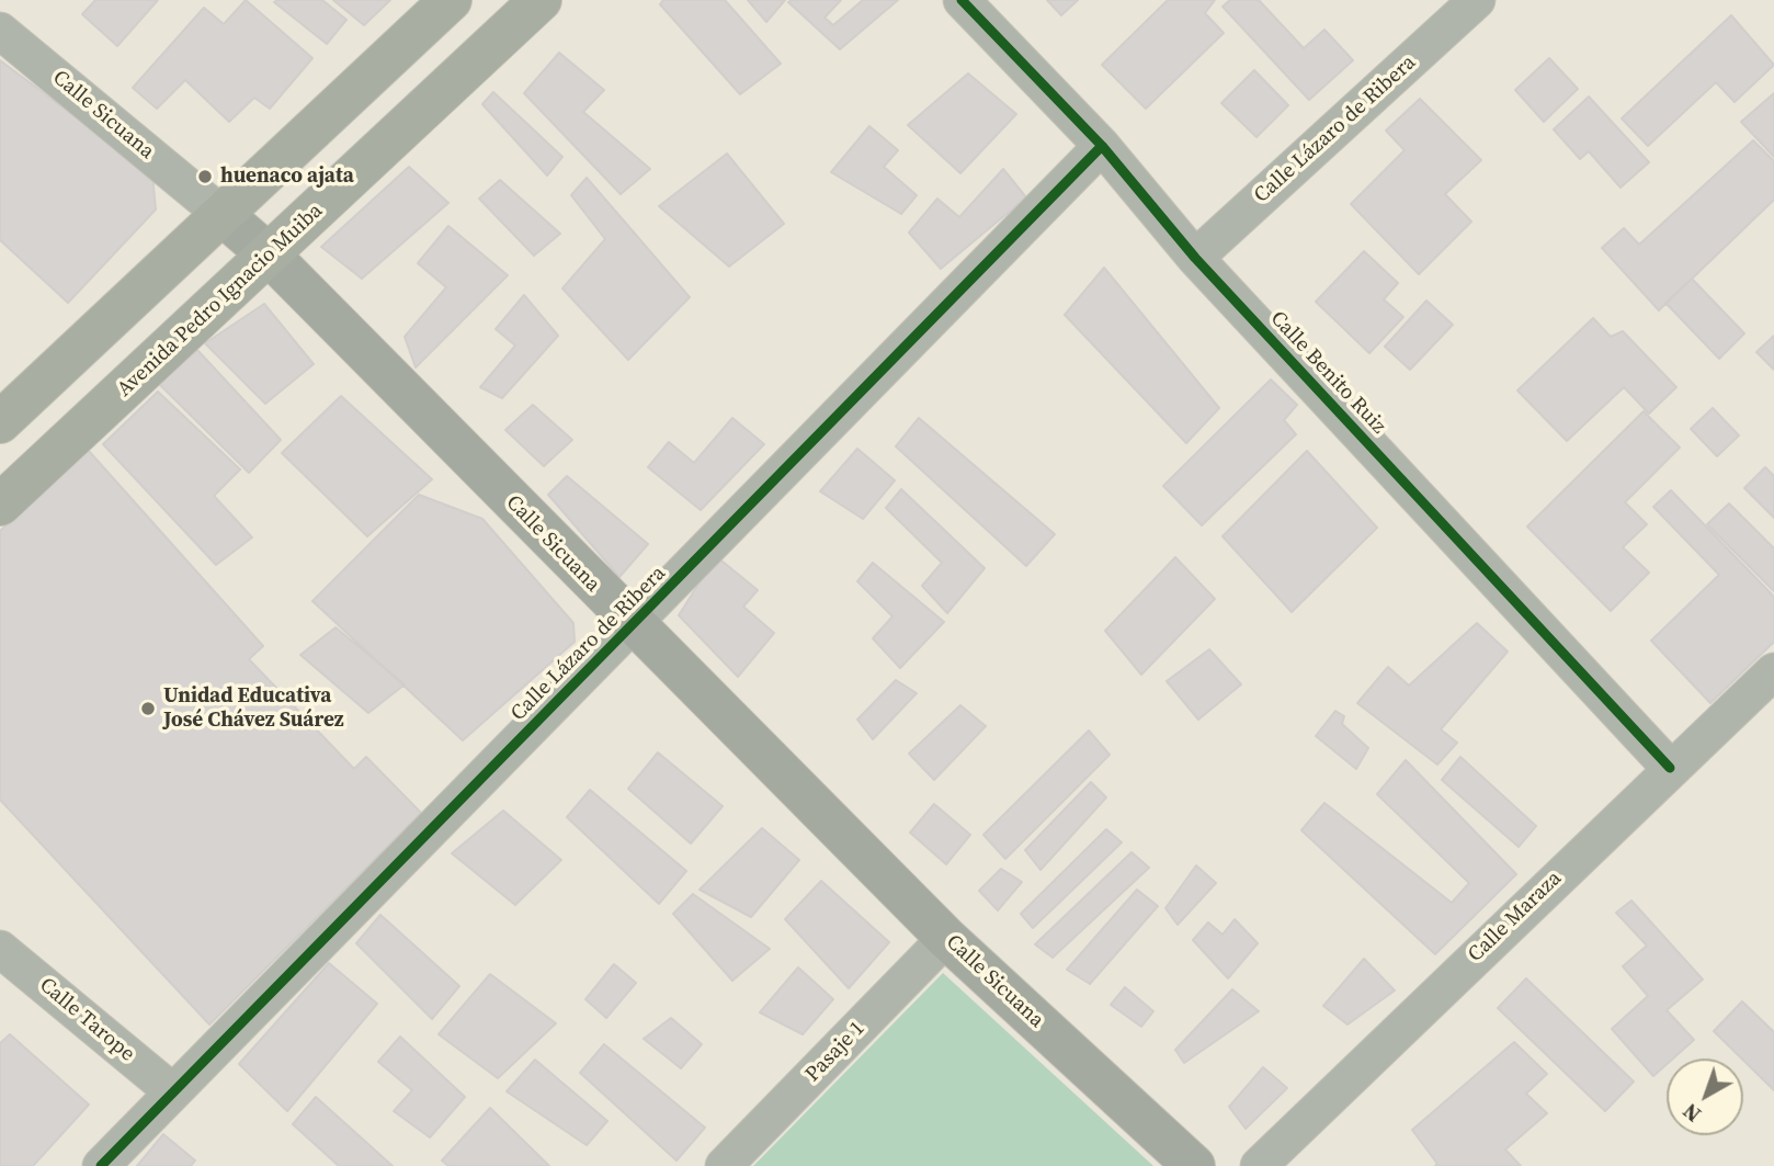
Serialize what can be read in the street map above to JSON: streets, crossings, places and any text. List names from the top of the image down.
{
  "streets": {
    "main road": ["Calle Sicuana", "Avenida Pedro Ignacio Muiba"],
    "street": [
      "Calle Lázaro de Ribera",
      "Calle Benito Ruiz",
      "Calle Maraza",
      "Calle Tarope",
      "Pasaje 1"
    ]
  },
  "crossings": [
    ["Calle Sicuana", "Calle Lázaro de Ribera"],
    ["Calle Sicuana", "Avenida Pedro Ignacio Muiba"],
    ["Calle Sicuana", "Pasaje 1"],
    ["Calle Lázaro de Ribera", "Calle Benito Ruiz"],
    ["Calle Lázaro de Ribera", "Calle Tarope"],
    ["Calle Benito Ruiz", "Calle Maraza"]
  ],
  "places": ["huenaco ajata", "Unidad Educativa José Chávez Suárez"],
  "north": "bottom left"
}
